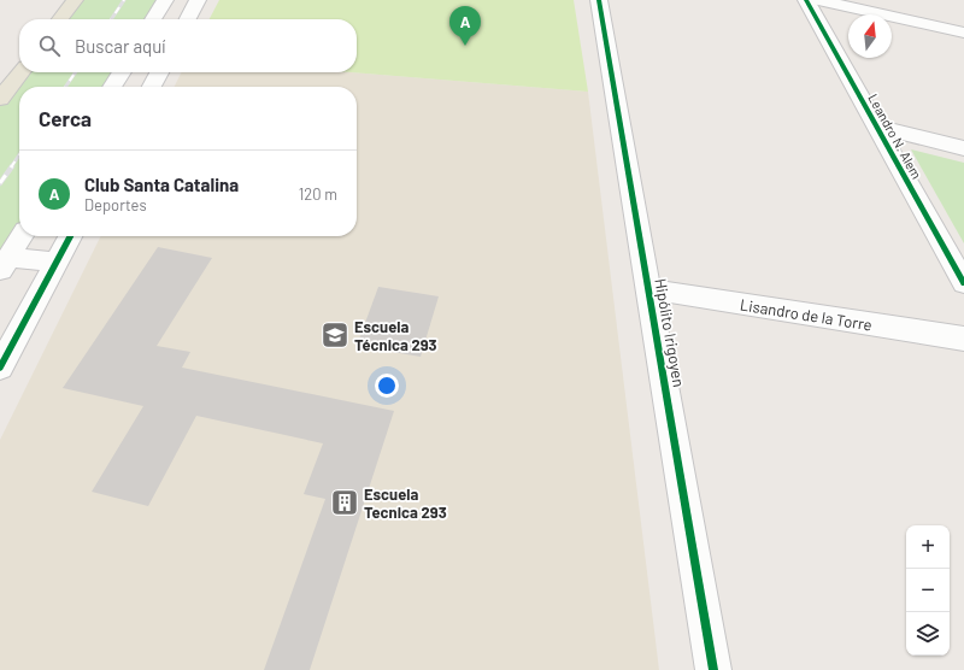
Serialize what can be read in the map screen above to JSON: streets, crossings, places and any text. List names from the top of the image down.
{
  "streets": {
    "street": ["Leandro N. Alem", "Lisandro de la Torre", "Hipólito Irigoyen"]
  },
  "crossings": [
    ["Lisandro de la Torre", "Hipólito Irigoyen"]
  ],
  "places": {
    "school or university": ["Escuela Técnica 293"],
    "building": ["Escuela Tecnica 293"]
  },
  "north": "top",
  "page": {
    "pins": "A",
    "search": "Buscar aquí",
    "heading": "Cerca",
    "list": [
      {
        "mark": "A",
        "name": "Club Santa Catalina",
        "note": "Deportes",
        "value": "120 m"
      }
    ],
    "map_buttons": ["+", "−"]
  }
}
